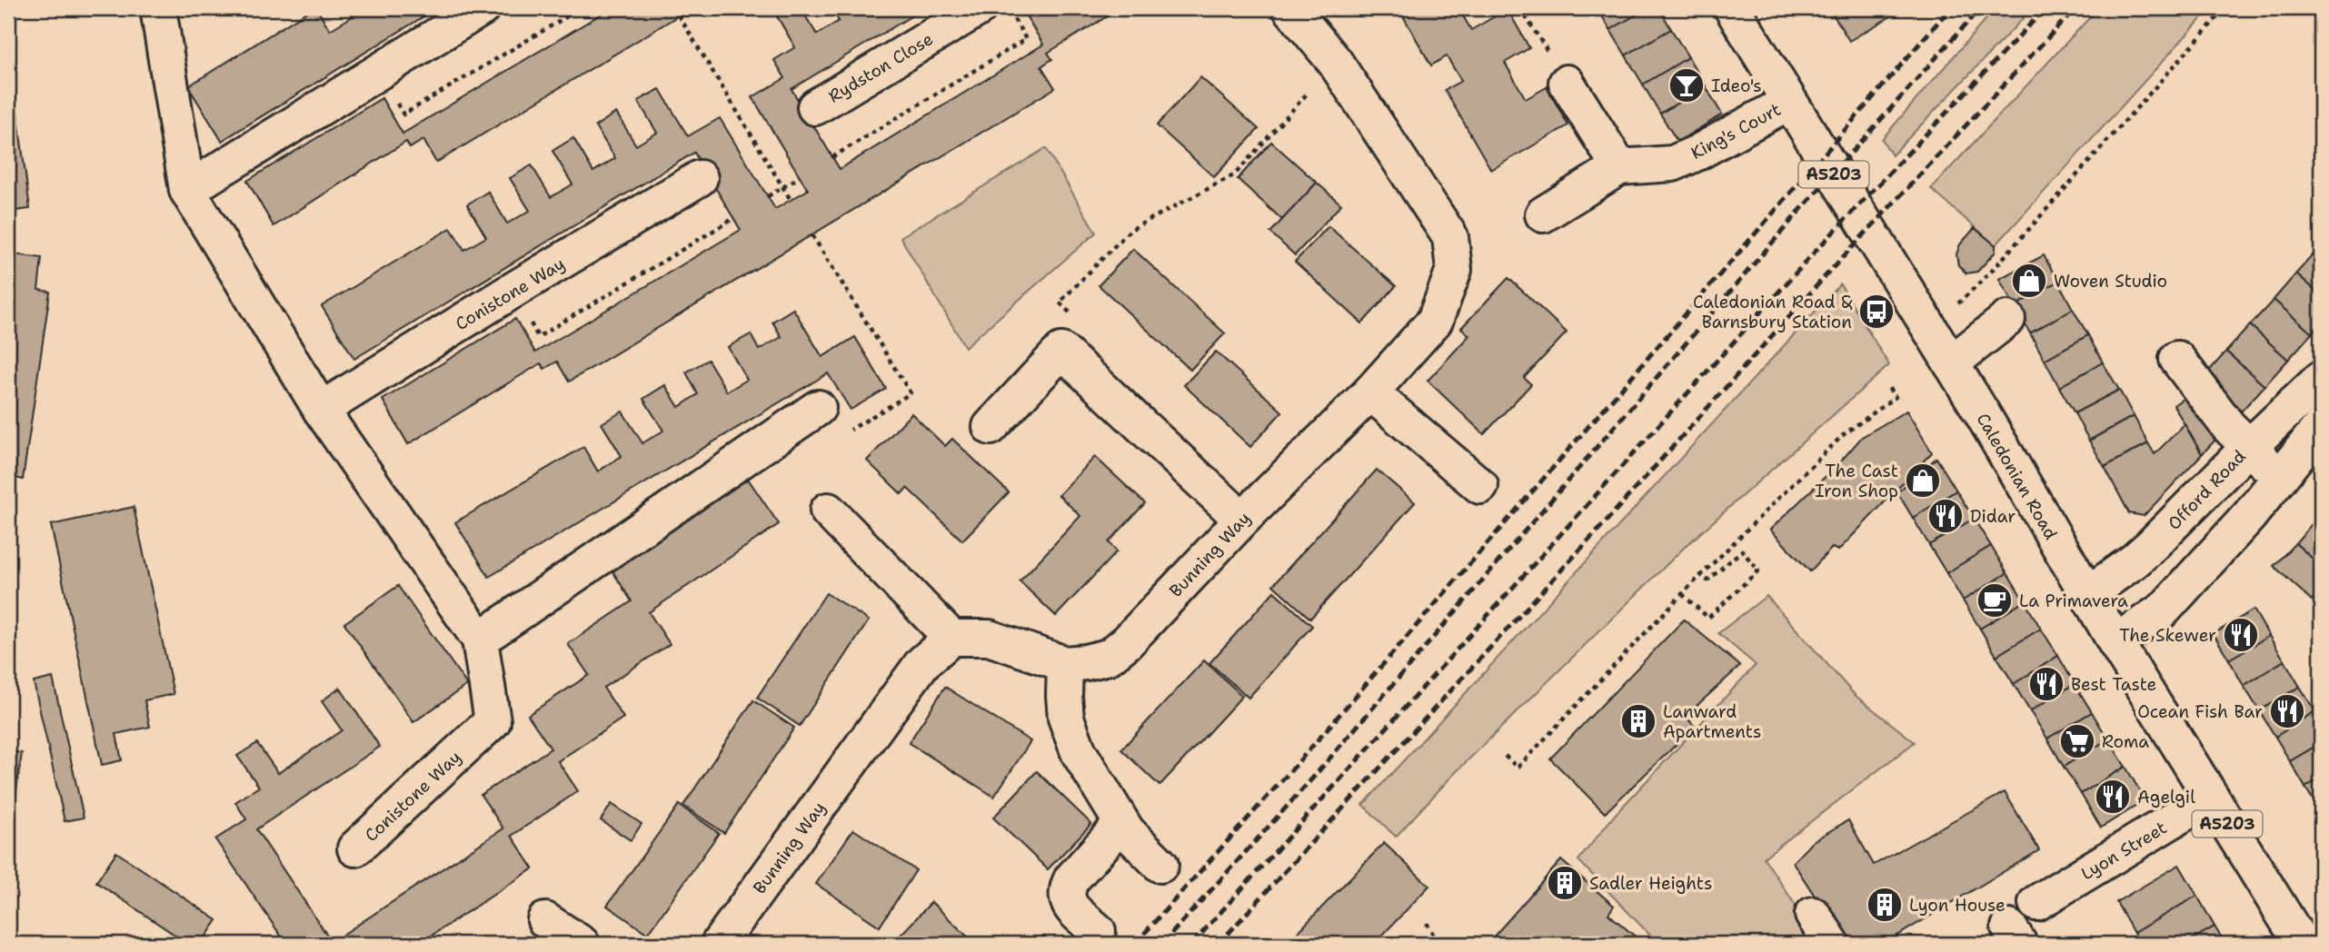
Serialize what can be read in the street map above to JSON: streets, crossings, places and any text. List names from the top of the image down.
{
  "streets": {
    "street": [
      "Rydston Close",
      "King's Court",
      "A5203",
      "Conistone Way",
      "Caledonian Road",
      "Offord Road",
      "Bunning Way",
      "Lyon Street"
    ]
  },
  "crossings": [
    ["King's Court", "Caledonian Road"],
    ["Caledonian Road", "Offord Road"],
    ["Caledonian Road", "Lyon Street"]
  ],
  "places": {
    "bar": ["Ideo's"],
    "shop": ["Woven Studio", "The Cast Iron Shop"],
    "bus stop": ["Caledonian Road & Barnsbury Station"],
    "restaurant": [
      "Didar",
      "The Skewer",
      "Best Taste",
      "Ocean Fish Bar",
      "Agelgil"
    ],
    "cafe": ["La Primavera"],
    "building": ["Lanward Apartments", "Sadler Heights", "Lyon House"],
    "supermarket": ["Roma"]
  }
}
